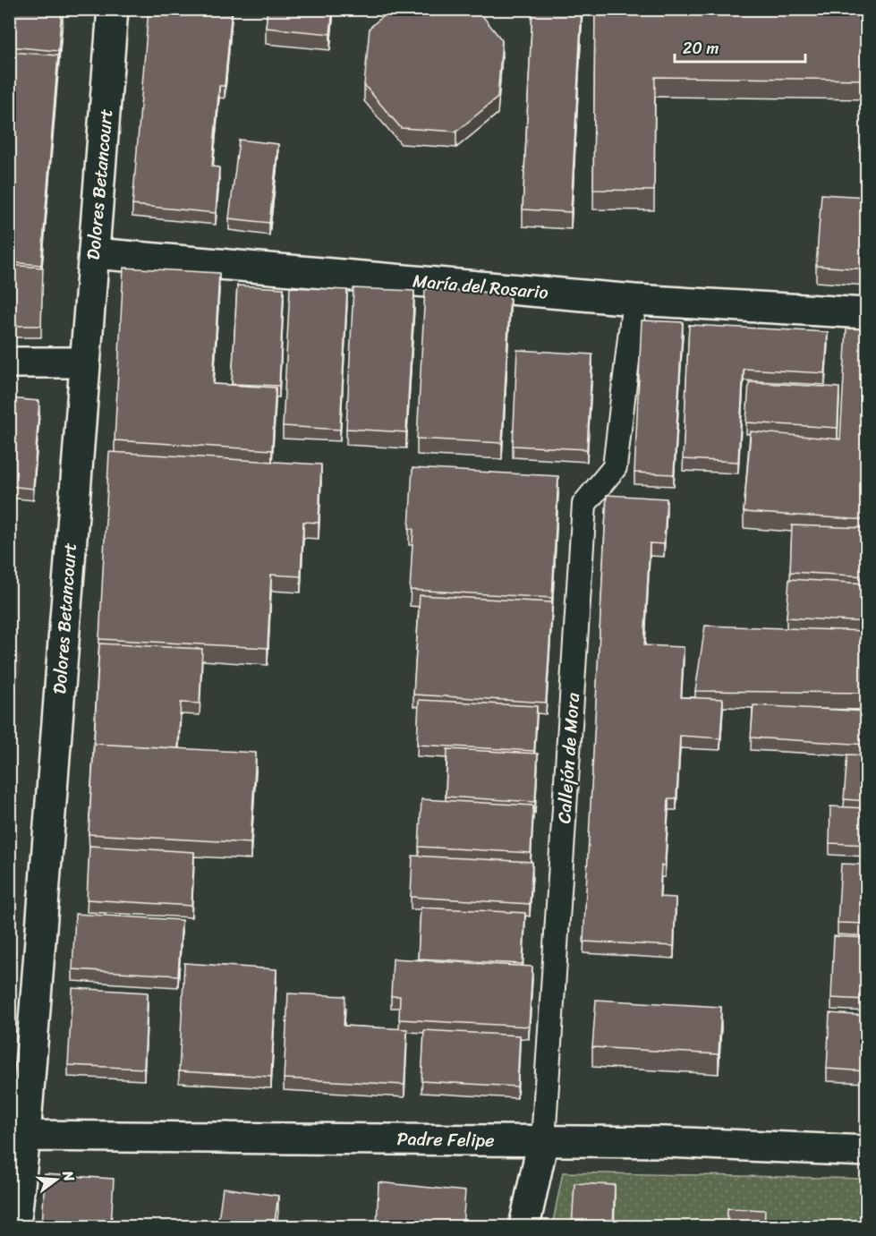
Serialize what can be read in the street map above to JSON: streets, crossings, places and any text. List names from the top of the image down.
{
  "streets": {
    "street": [
      "Dolores Betancourt",
      "María del Rosario",
      "Callejón de Mora",
      "Padre Felipe"
    ]
  },
  "crossings": [
    ["Dolores Betancourt", "María del Rosario"],
    ["Dolores Betancourt", "Padre Felipe"],
    ["María del Rosario", "Callejón de Mora"],
    ["Callejón de Mora", "Padre Felipe"]
  ],
  "scale_bar": "20 m",
  "north": "right"
}
